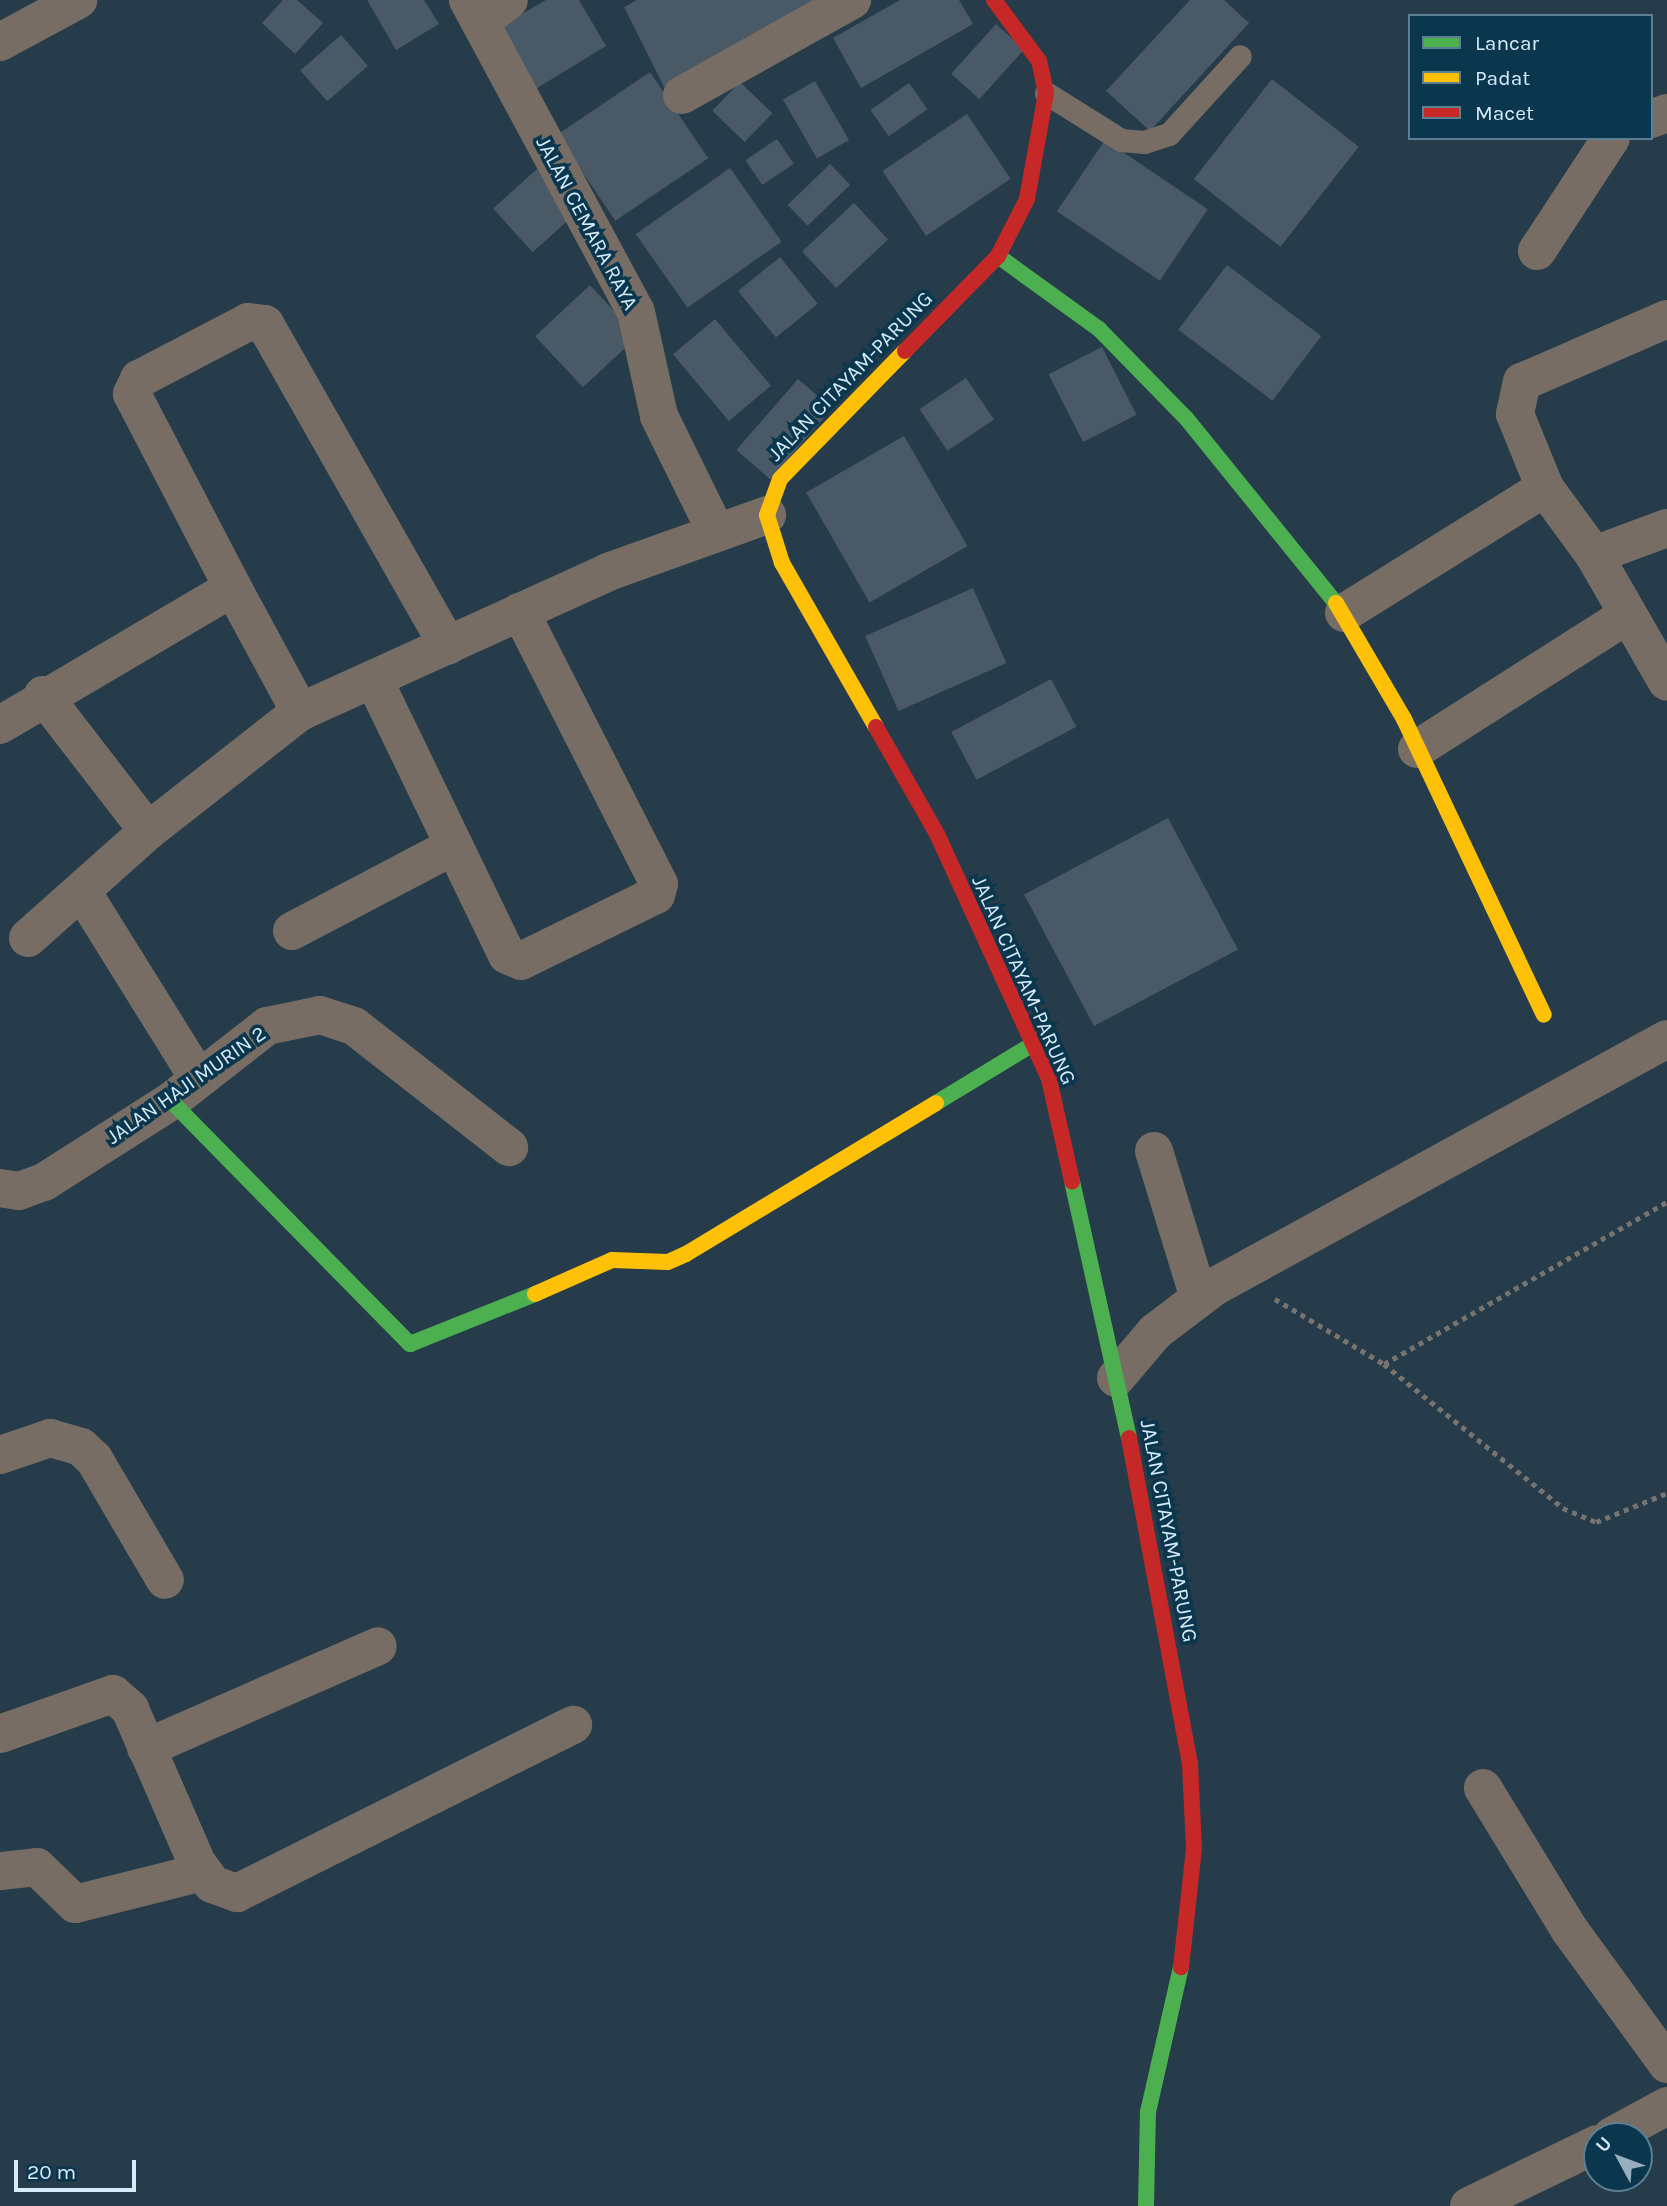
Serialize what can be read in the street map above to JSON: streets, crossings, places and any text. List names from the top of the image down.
{
  "streets": {
    "street": ["JALAN CEMARA RAYA", "JALAN CITAYAM-PARUNG", "JALAN HAJI MURIN 2"]
  },
  "legend": ["Lancar", "Padat", "Macet"],
  "scale_bar": "20 m",
  "north": "top left"
}
